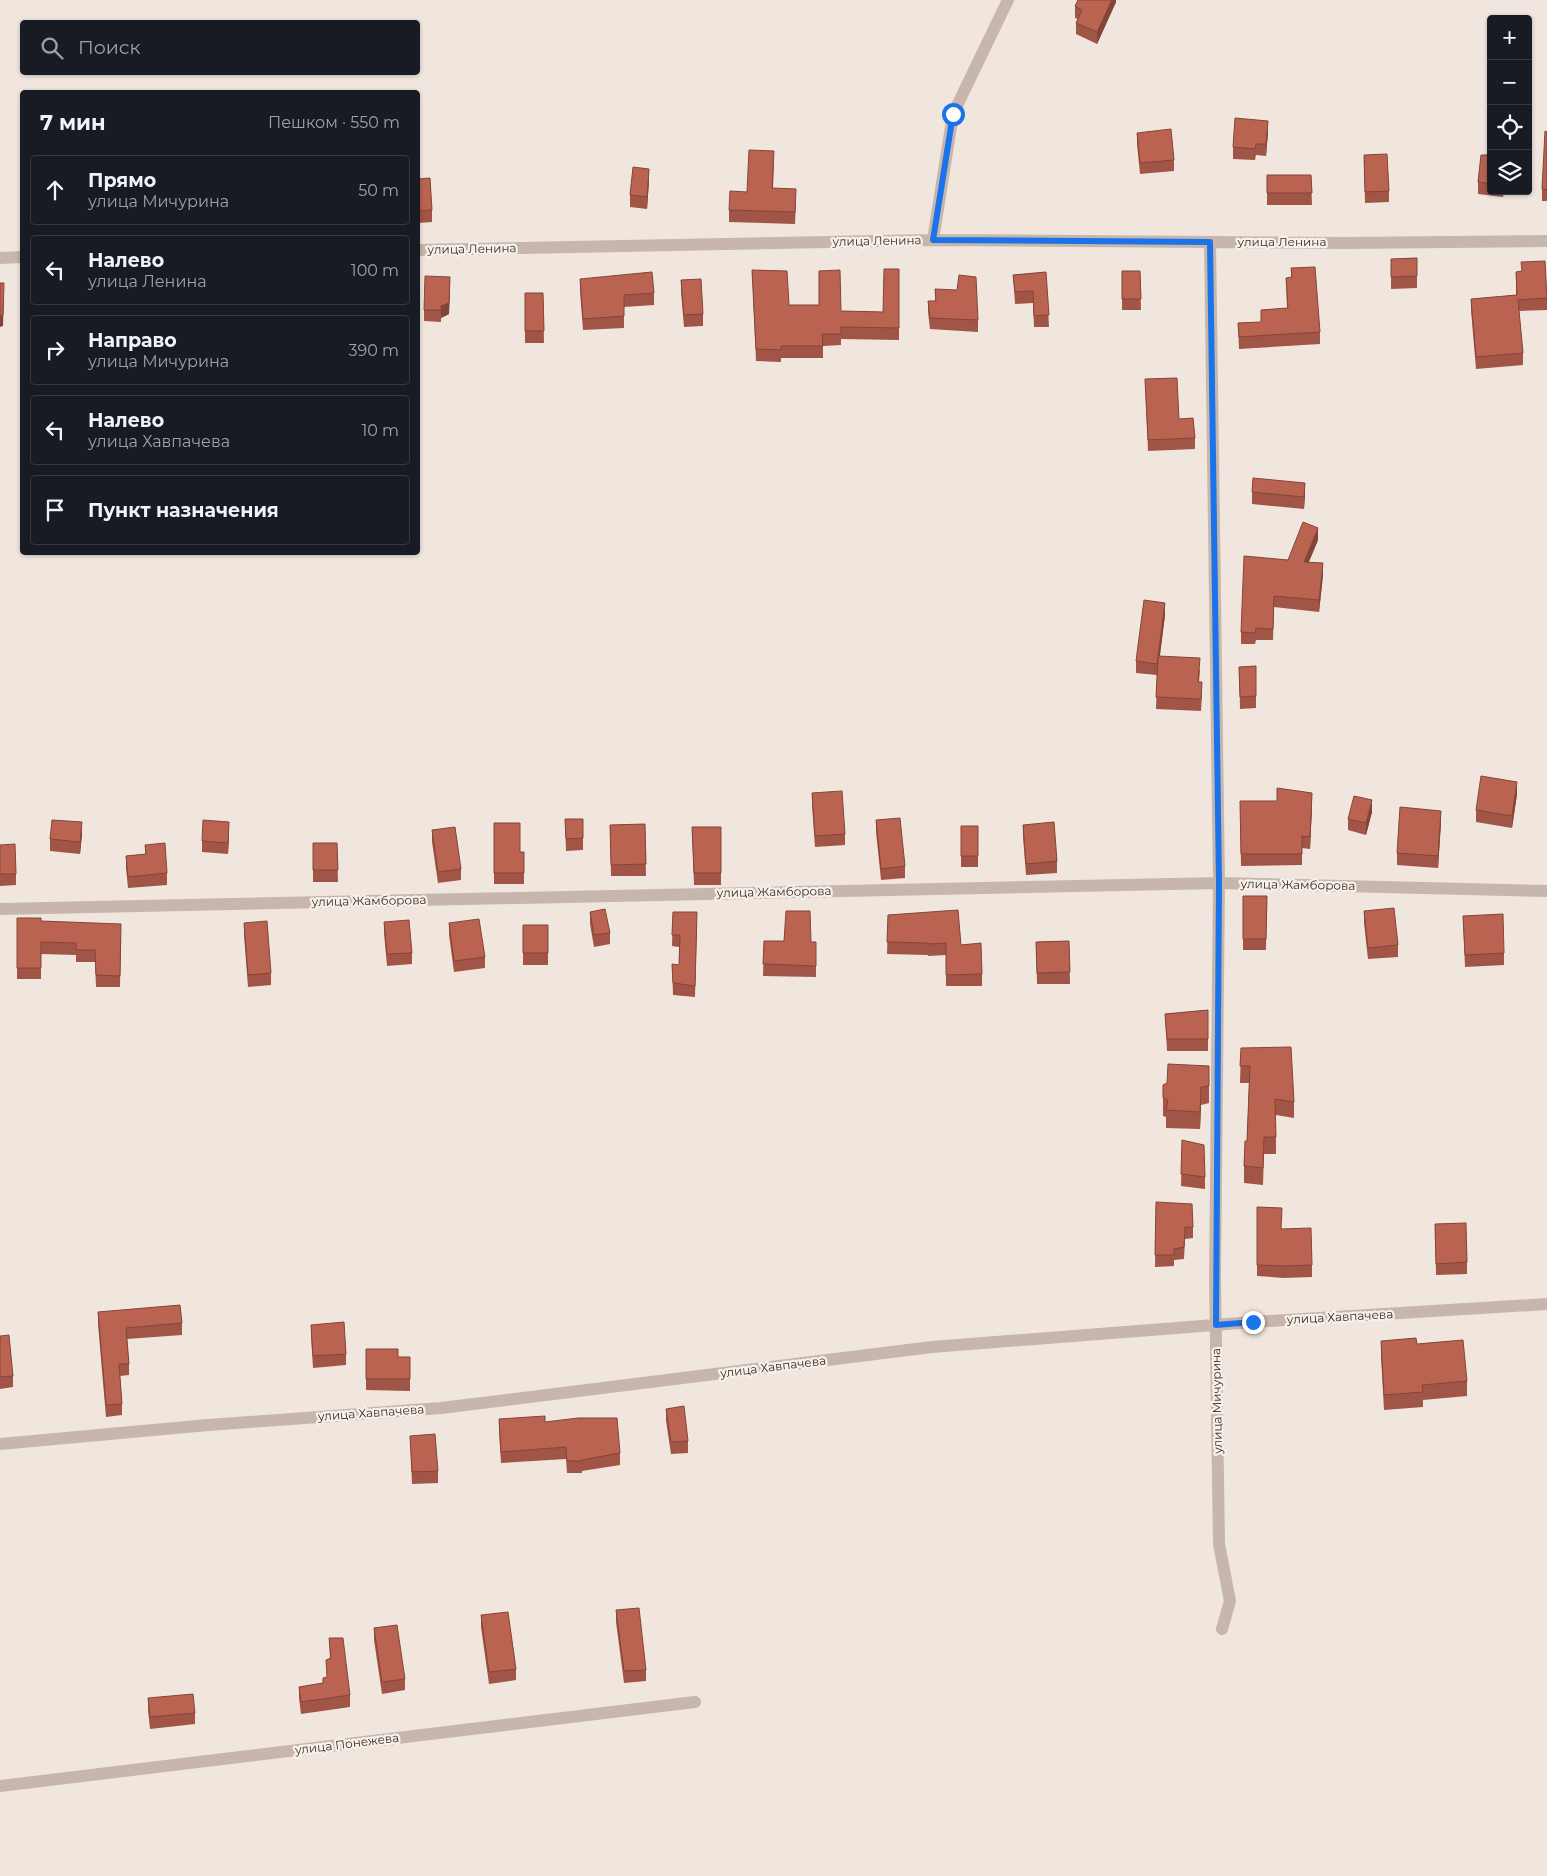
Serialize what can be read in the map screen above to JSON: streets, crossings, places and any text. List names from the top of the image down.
{
  "streets": {
    "street": [
      "улица Ленина",
      "улица Жамборова",
      "улица Хавпачева",
      "улица Мичурина",
      "улица Понежева"
    ]
  },
  "crossings": [
    ["улица Ленина", "улица Мичурина"],
    ["улица Жамборова", "улица Мичурина"],
    ["улица Хавпачева", "улица Мичурина"]
  ],
  "page": {
    "map_buttons": ["+", "−"],
    "search": "Поиск",
    "heading": ["7 мин", "Пешком · 550 m"],
    "list": [
      ["Прямо", "улица Мичурина", "50 m"],
      ["Налево", "улица Ленина", "100 m"],
      ["Направо", "улица Мичурина", "390 m"],
      ["Налево", "улица Хавпачева", "10 m"],
      "Пункт назначения"
    ]
  }
}
